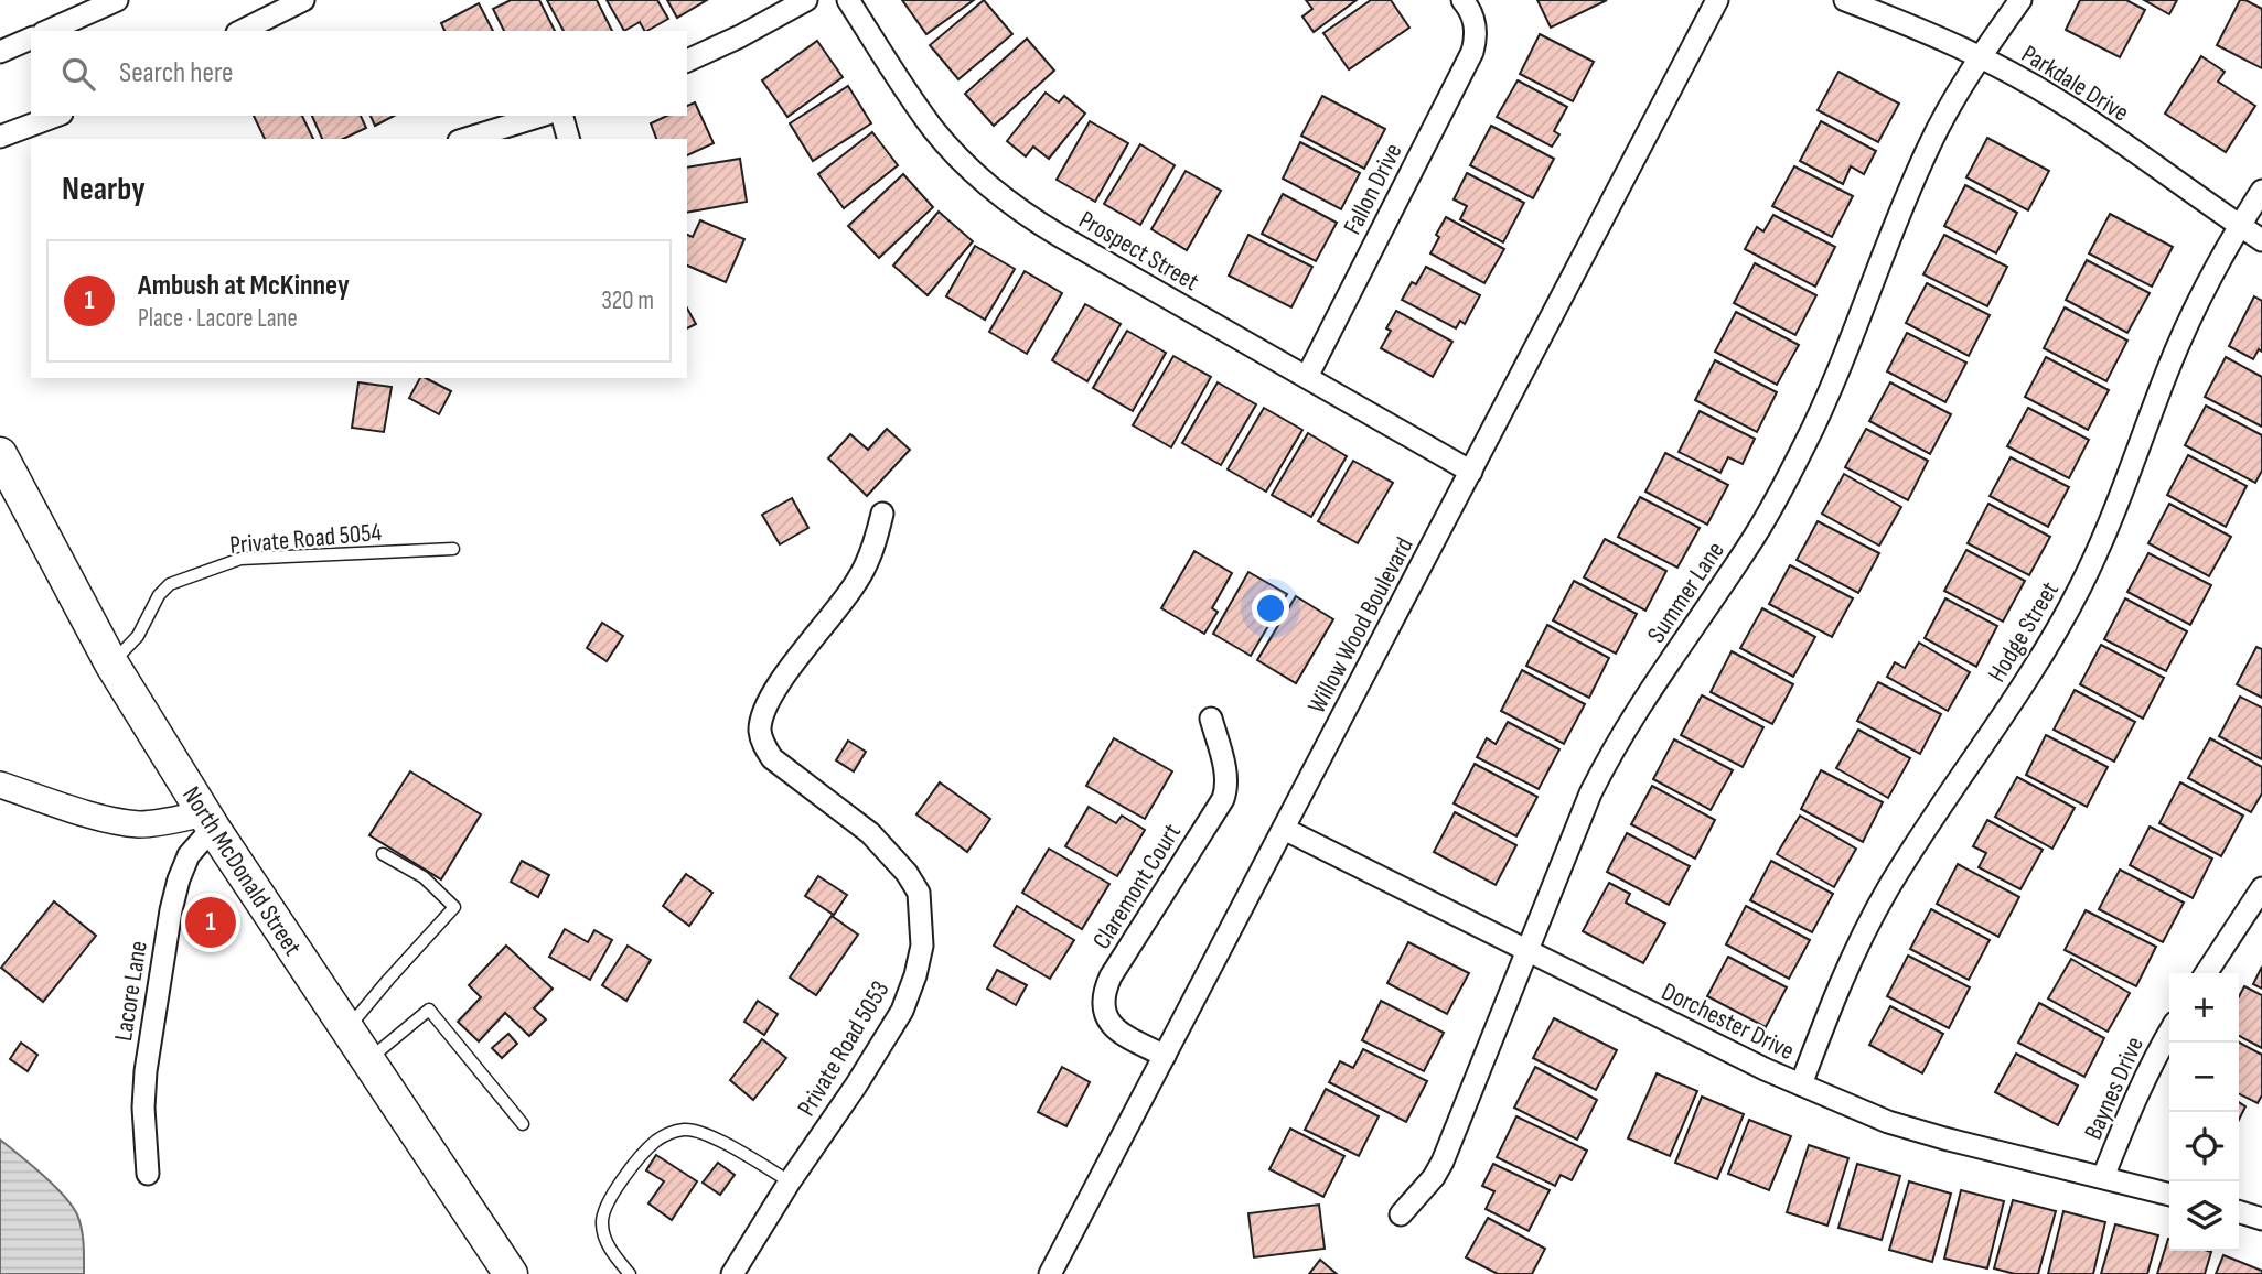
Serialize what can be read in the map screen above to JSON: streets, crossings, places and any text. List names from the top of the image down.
{
  "streets": {
    "main road": ["North McDonald Street"],
    "street": [
      "Parkdale Drive",
      "Fallon Drive",
      "Prospect Street",
      "Summer Lane",
      "Willow Wood Boulevard",
      "Hodge Street",
      "Claremont Court",
      "Lacore Lane",
      "Dorchester Drive",
      "Private Road 5053",
      "Baynes Drive"
    ],
    "lane": ["Private Road 5054"]
  },
  "crossings": [
    ["Parkdale Drive", "Summer Lane"],
    ["Parkdale Drive", "Hodge Street"],
    ["Fallon Drive", "Prospect Street"],
    ["Prospect Street", "Willow Wood Boulevard"],
    ["Private Road 5054", "North McDonald Street"],
    ["Summer Lane", "Dorchester Drive"],
    ["Willow Wood Boulevard", "Claremont Court"],
    ["Willow Wood Boulevard", "Dorchester Drive"],
    ["Hodge Street", "Dorchester Drive"],
    ["North McDonald Street", "Lacore Lane"],
    ["Dorchester Drive", "Baynes Drive"]
  ],
  "page": {
    "search": "Search here",
    "heading": "Nearby",
    "list": [
      {
        "mark": "1",
        "name": "Ambush at McKinney",
        "note": "Place · Lacore Lane",
        "value": "320 m"
      }
    ],
    "pins": "1",
    "map_buttons": ["+", "−"]
  }
}
